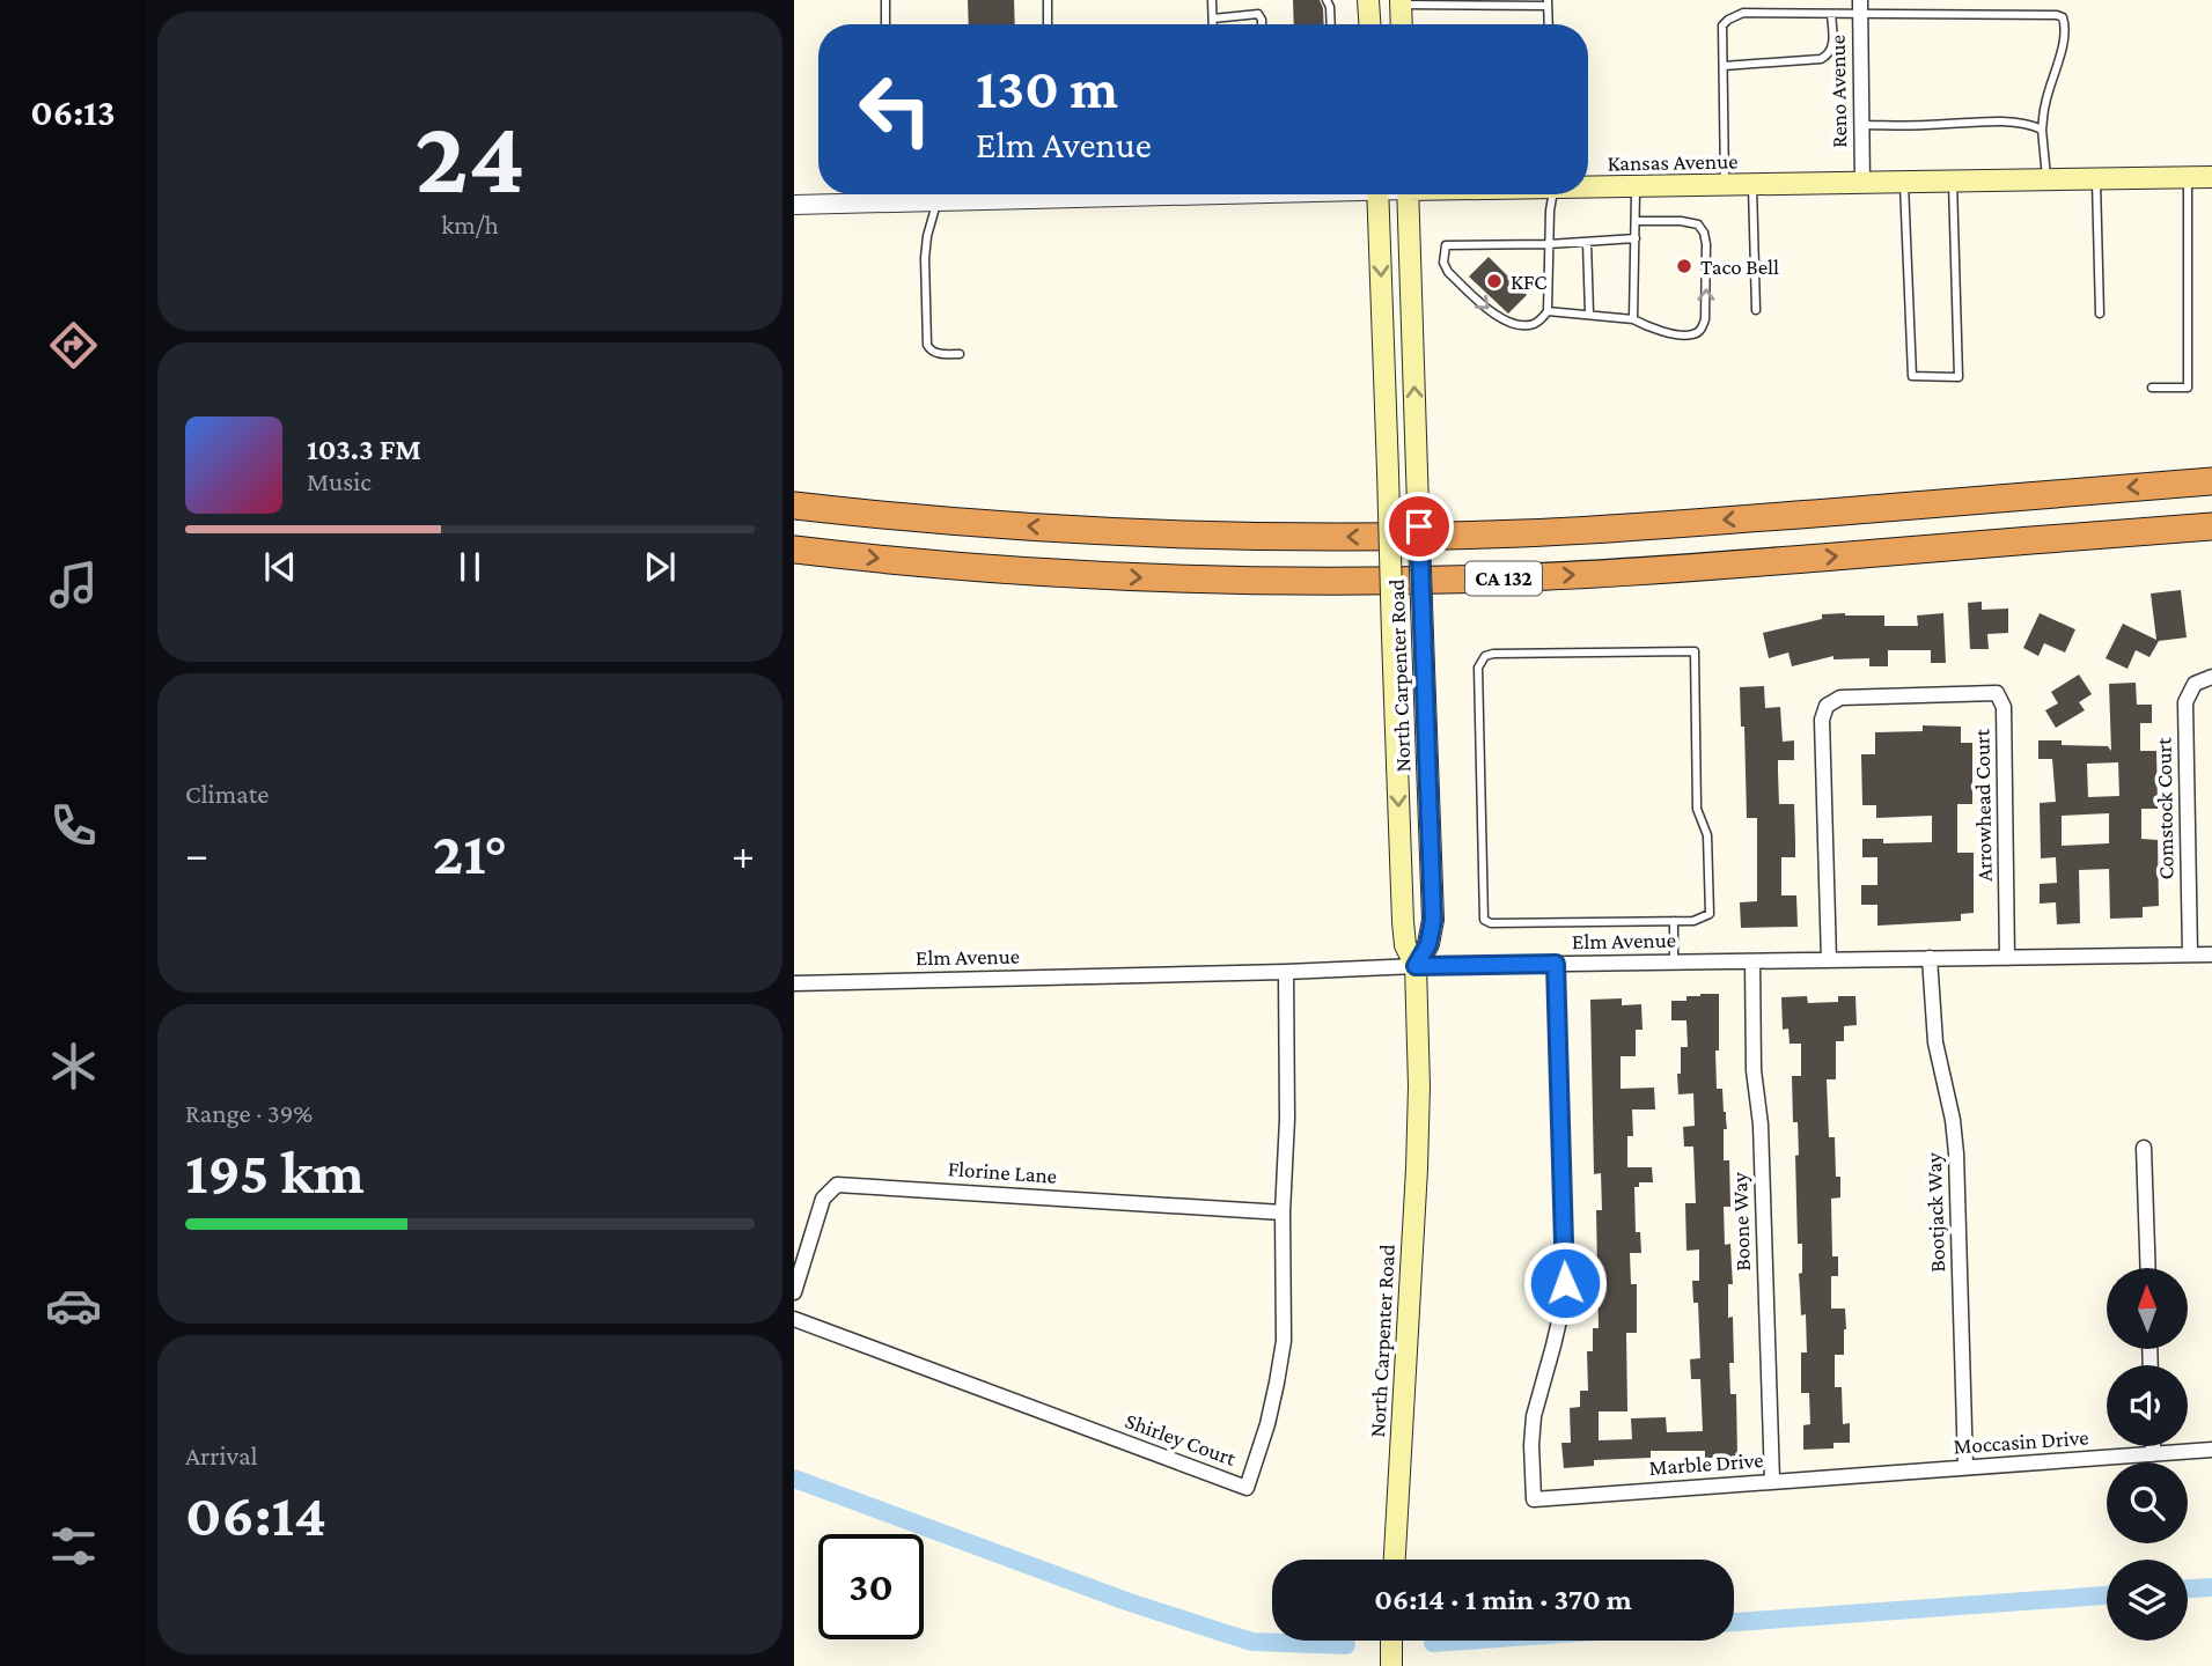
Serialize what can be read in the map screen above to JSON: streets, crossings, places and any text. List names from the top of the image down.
{
  "streets": {
    "highway": ["CA 132"],
    "main road": ["Kansas Avenue", "North Carpenter Road"],
    "street": [
      "Reno Avenue",
      "Arrowhead Court",
      "Comstock Court",
      "Elm Avenue",
      "Florine Lane",
      "Bootjack Way",
      "Boone Way",
      "Shirley Court",
      "Moccasin Drive",
      "Marble Drive"
    ]
  },
  "crossings": [
    ["Reno Avenue", "Kansas Avenue"],
    ["North Carpenter Road", "Elm Avenue"],
    ["Arrowhead Court", "Elm Avenue"],
    ["Comstock Court", "Elm Avenue"],
    ["Elm Avenue", "Bootjack Way"],
    ["Elm Avenue", "Boone Way"],
    ["Elm Avenue", "Shirley Court"],
    ["Elm Avenue", "Marble Drive"],
    ["Florine Lane", "Shirley Court"],
    ["Bootjack Way", "Moccasin Drive"],
    ["Boone Way", "Marble Drive"],
    ["Moccasin Drive", "Marble Drive"]
  ],
  "places": ["Taco Bell", "KFC"],
  "north": "top",
  "page": {
    "tabs": "06:13",
    "tile": [
      ["24", "km/h"],
      "Climate",
      ["Range · 39%", "195 km"],
      ["Arrival", "06:14"]
    ],
    "turn": ["130 m", "Elm Avenue"],
    "song": ["103.3 FM", "Music"],
    "heat": ["−", "21°", "+"],
    "limit": "30",
    "trip": "06:14 · 1 min · 370 m"
  }
}
